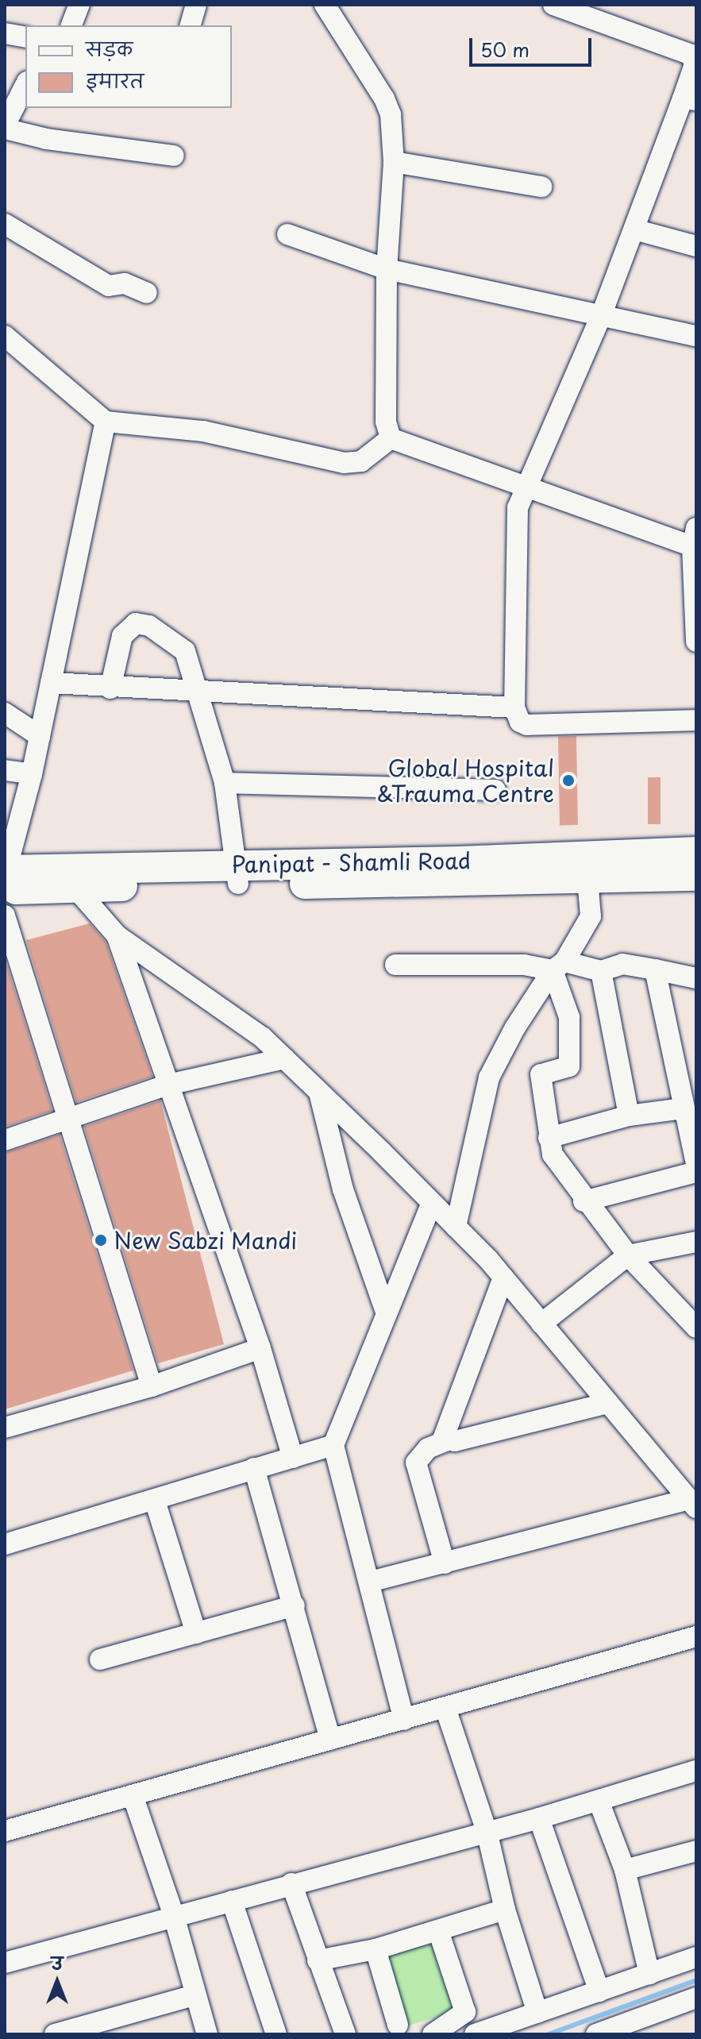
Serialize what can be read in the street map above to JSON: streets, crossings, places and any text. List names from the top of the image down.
{
  "streets": {
    "highway": ["Panipat - Shamli Road"]
  },
  "places": ["Global Hospital &Trauma Centre", "New Sabzi Mandi"],
  "legend": ["सड़क", "इमारत"],
  "scale_bar": "50 m",
  "north": "top"
}
